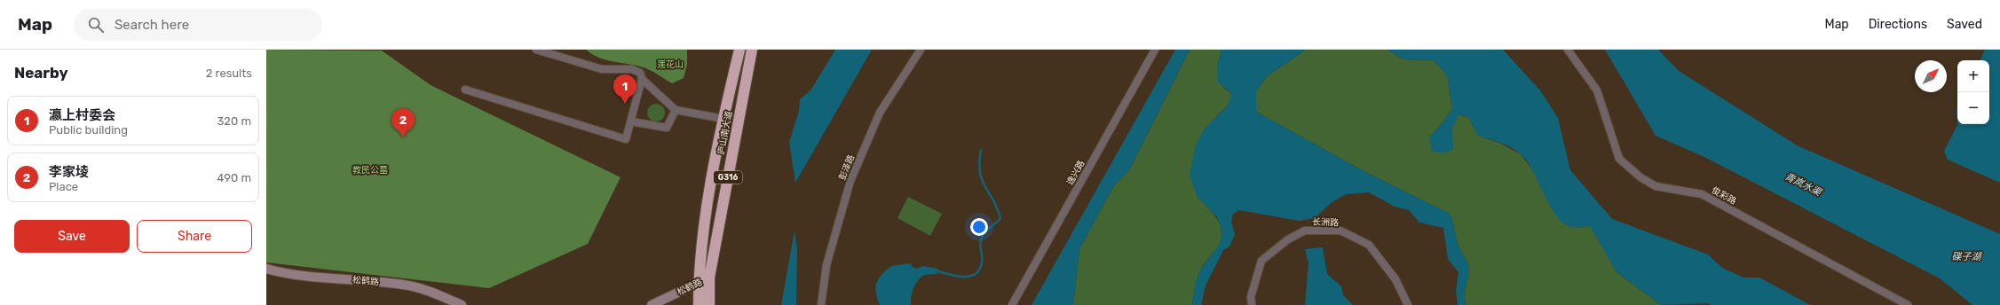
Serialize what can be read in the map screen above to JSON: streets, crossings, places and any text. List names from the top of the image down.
{
  "streets": {
    "highway": ["庐山南大道", "G316"],
    "main road": ["松鹤路"],
    "street": [
      "彭泽路",
      "逸兴路",
      "俊彩路",
      "长洲路"
    ]
  },
  "crossings": [
    ["庐山南大道", "松鹤路"]
  ],
  "water": ["青岚水渠", "碟子湖"],
  "parks": ["莲花山", "教民公墓"],
  "north": "top right",
  "page": {
    "header": "Map",
    "search": "Search here",
    "nav": ["Map", "Directions", "Saved"],
    "heading": ["Nearby", "2 results"],
    "map_buttons": ["+", "−"],
    "pins": ["1", "2"],
    "list": [
      {
        "mark": "1",
        "name": "瀛上村委会",
        "note": "Public building",
        "value": "320 m"
      },
      {
        "mark": "2",
        "name": "李家堎",
        "note": "Place",
        "value": "490 m"
      }
    ],
    "buttons": ["Save", "Share"]
  }
}
